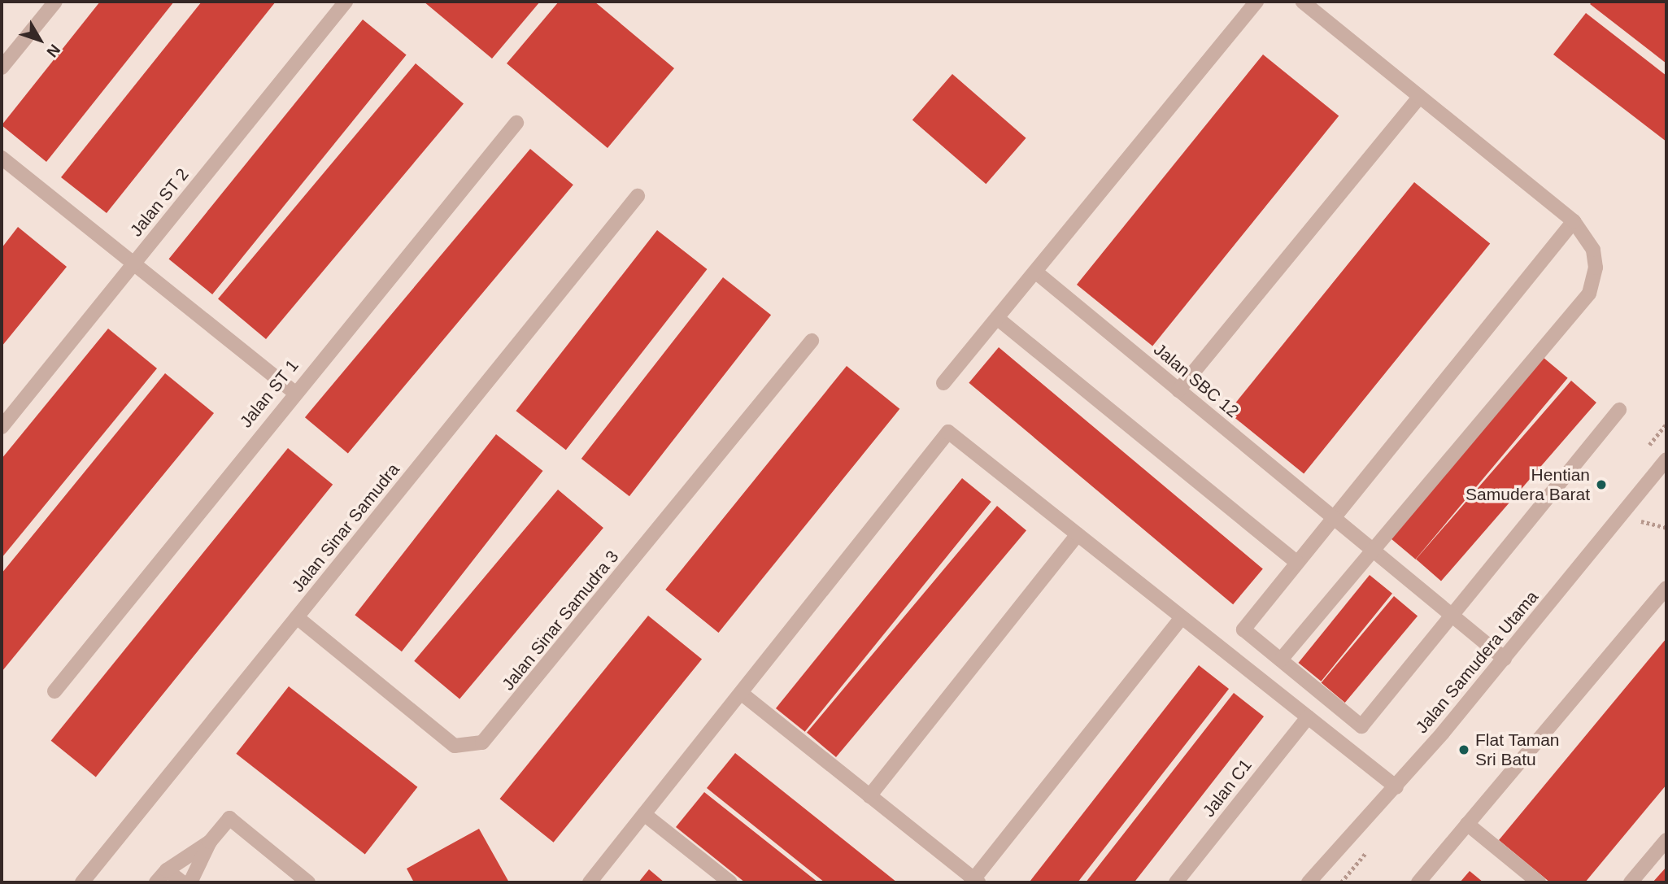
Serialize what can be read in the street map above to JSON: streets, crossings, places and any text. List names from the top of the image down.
{
  "streets": {
    "street": [
      "Jalan ST 2",
      "Jalan SBC 12",
      "Jalan ST 1",
      "Jalan Sinar Samudra",
      "Jalan Sinar Samudra 3",
      "Jalan Samudera Utama",
      "Jalan C1"
    ]
  },
  "crossings": [
    ["Jalan SBC 12", "Jalan Samudera Utama"],
    ["Jalan Sinar Samudra", "Jalan Sinar Samudra 3"]
  ],
  "places": ["Hentian Samudera Barat", "Flat Taman Sri Batu"],
  "north": "bottom right"
}
